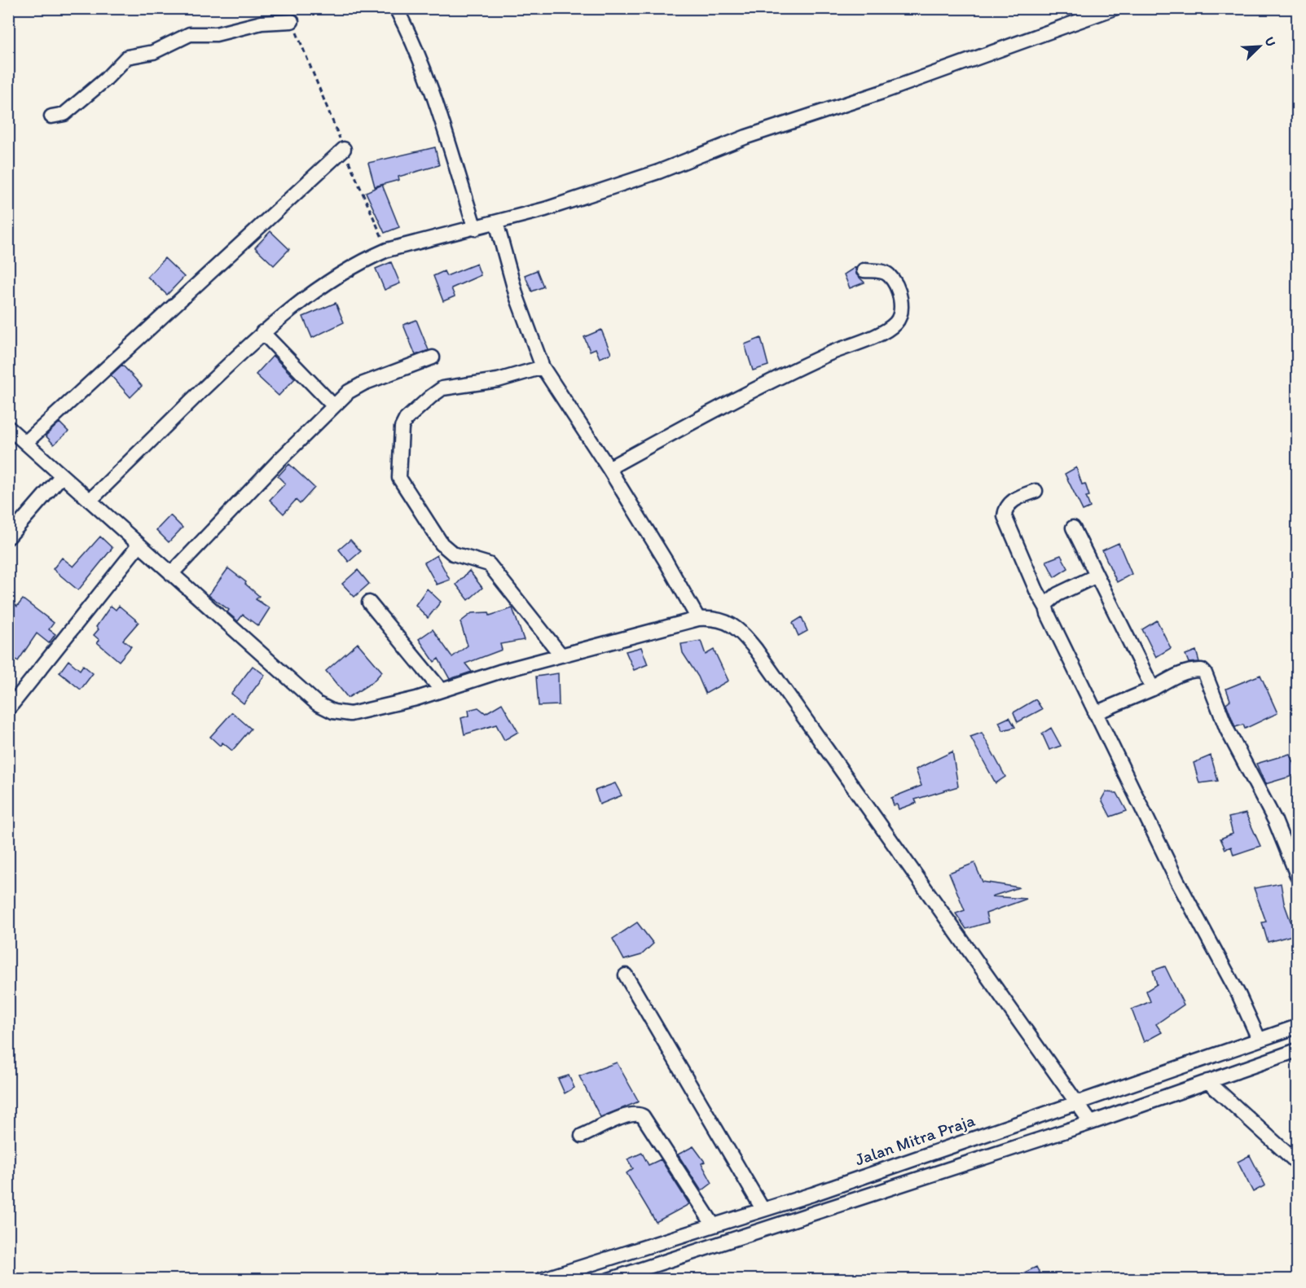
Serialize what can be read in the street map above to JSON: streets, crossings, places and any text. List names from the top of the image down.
{
  "streets": {
    "street": ["Jalan Mitra Praja"]
  },
  "north": "top right"
}
